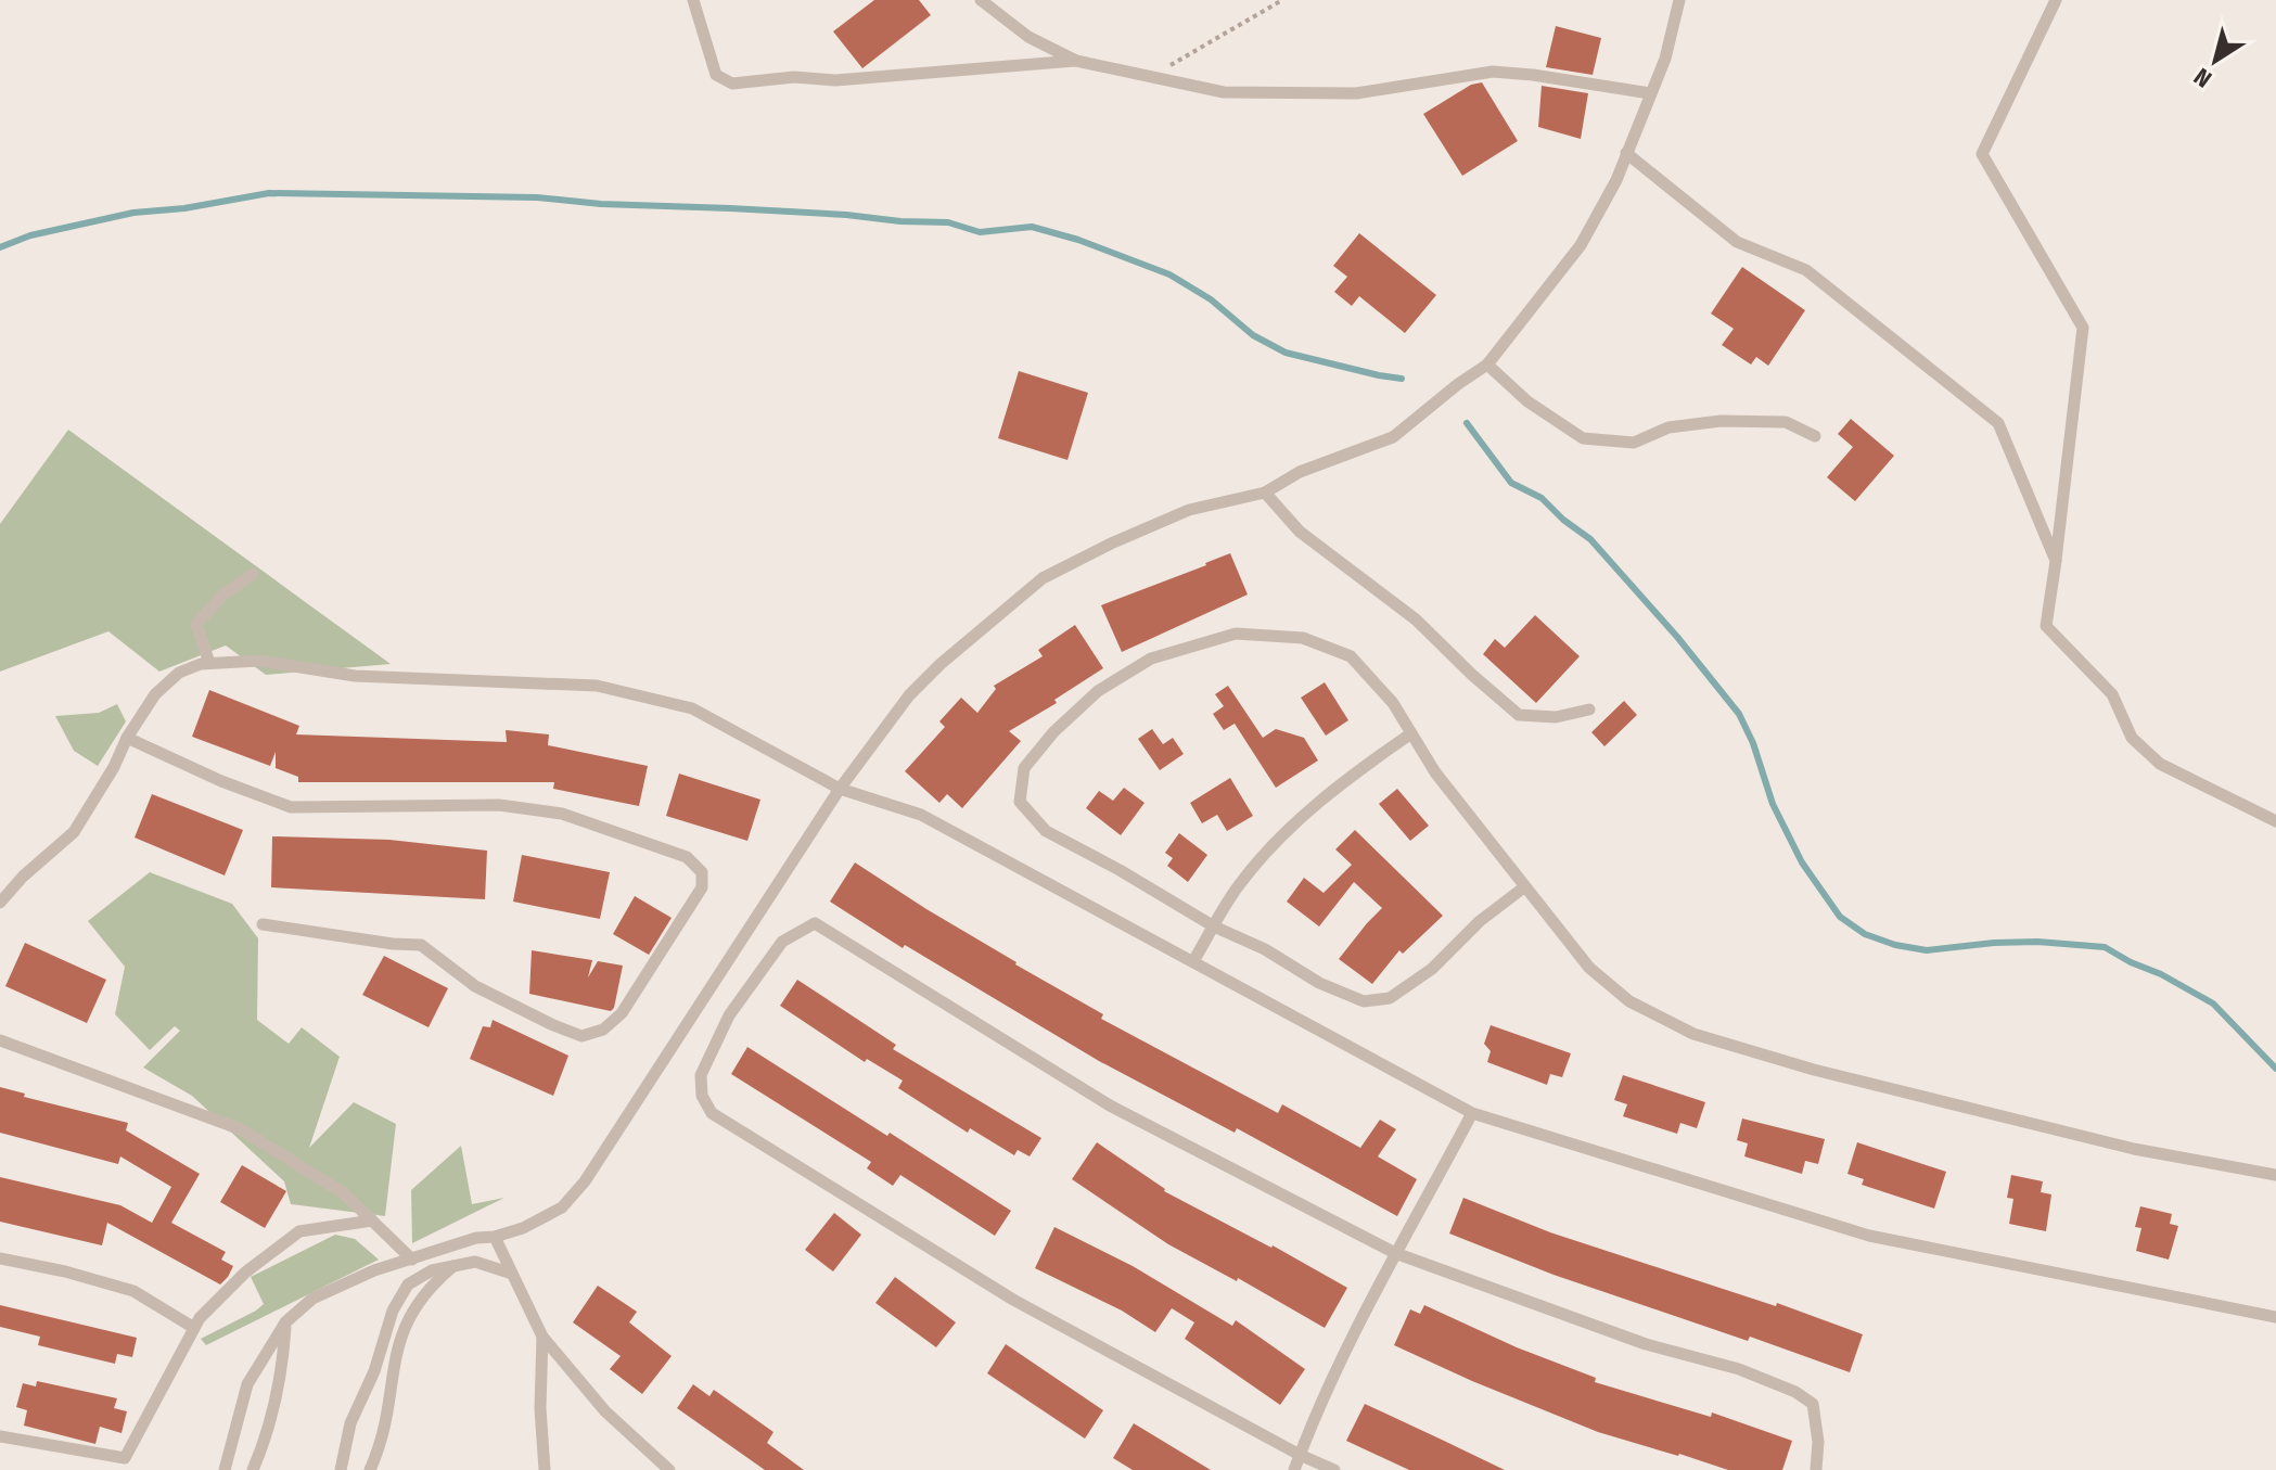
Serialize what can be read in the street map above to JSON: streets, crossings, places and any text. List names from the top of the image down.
{
  "north": "bottom left"
}
